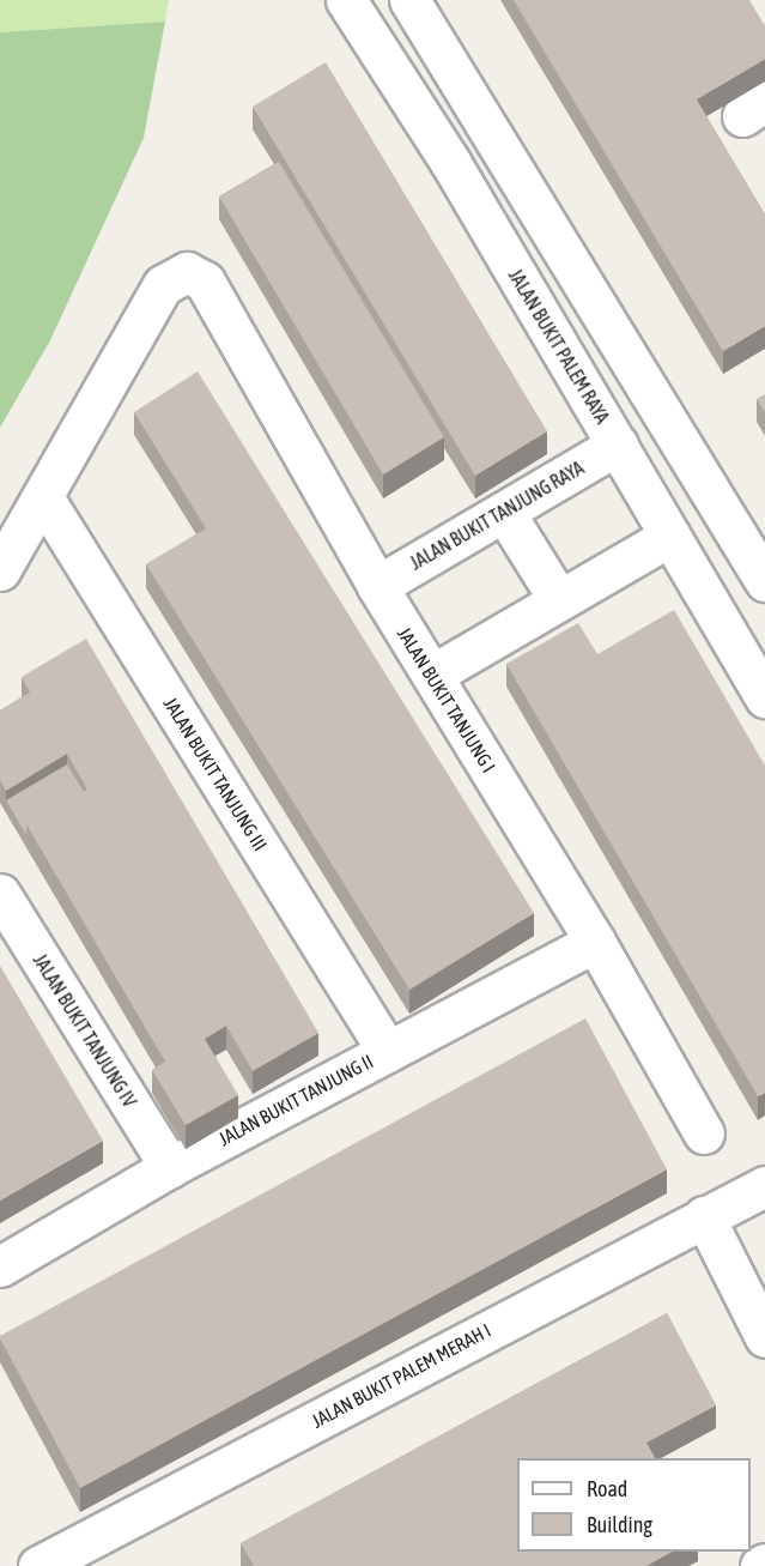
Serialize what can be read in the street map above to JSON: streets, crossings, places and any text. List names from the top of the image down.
{
  "streets": {
    "street": [
      "JALAN BUKIT PALEM RAYA",
      "JALAN BUKIT TANJUNG RAYA",
      "JALAN BUKIT TANJUNG I",
      "JALAN BUKIT TANJUNG III",
      "JALAN BUKIT TANJUNG IV",
      "JALAN BUKIT TANJUNG II",
      "JALAN BUKIT PALEM MERAH I"
    ]
  },
  "crossings": [
    ["JALAN BUKIT PALEM RAYA", "JALAN BUKIT TANJUNG RAYA"],
    ["JALAN BUKIT TANJUNG RAYA", "JALAN BUKIT TANJUNG I"],
    ["JALAN BUKIT TANJUNG I", "JALAN BUKIT TANJUNG III"],
    ["JALAN BUKIT TANJUNG I", "JALAN BUKIT TANJUNG II"],
    ["JALAN BUKIT TANJUNG III", "JALAN BUKIT TANJUNG II"],
    ["JALAN BUKIT TANJUNG IV", "JALAN BUKIT TANJUNG II"]
  ],
  "legend": ["Road", "Building"]
}
